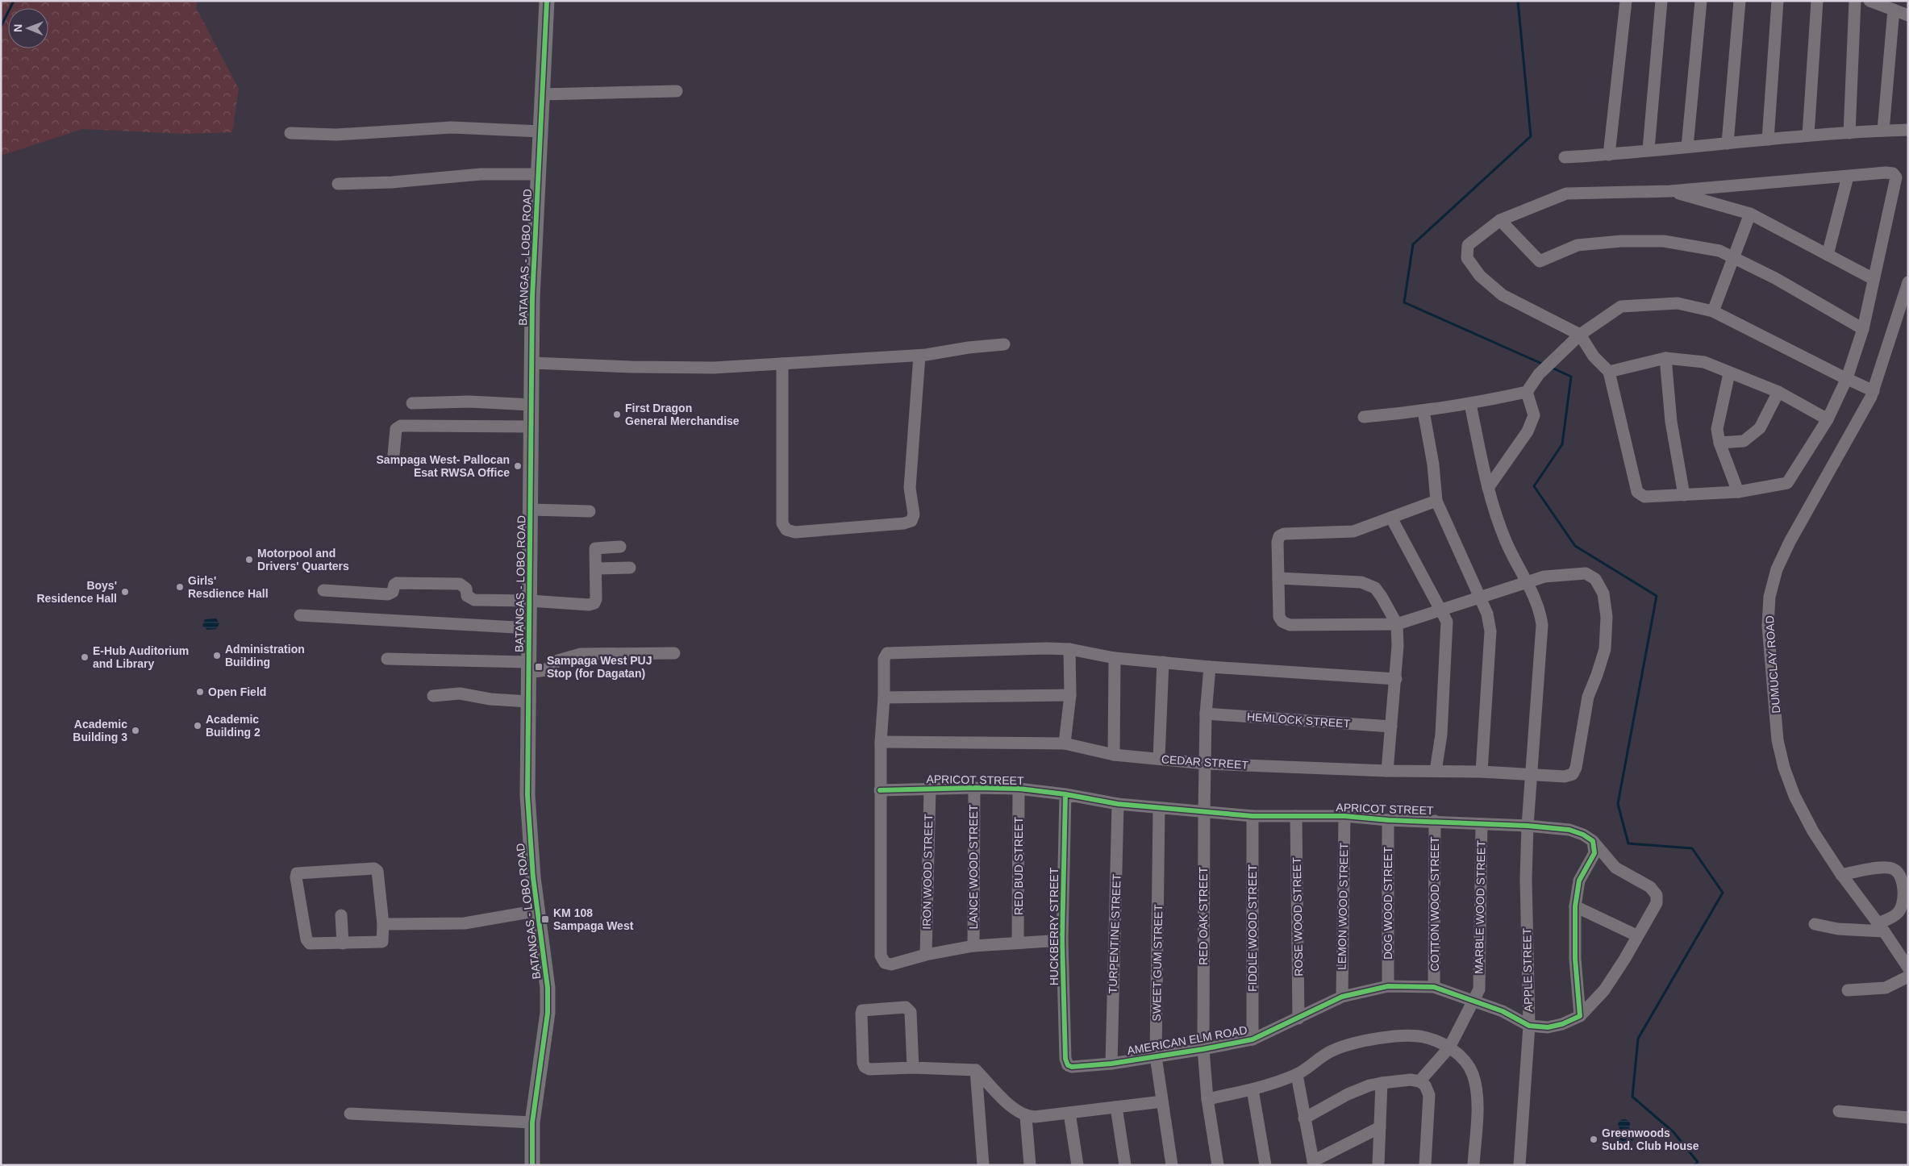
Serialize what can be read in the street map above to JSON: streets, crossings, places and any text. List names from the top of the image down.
{
  "streets": {
    "main road": ["BATANGAS - LOBO ROAD"],
    "street": [
      "DUMUCLAY ROAD",
      "HEMLOCK STREET",
      "CEDAR STREET",
      "APRICOT STREET",
      "RED BUD STREET",
      "LANCE WOOD STREET",
      "IRON WOOD STREET",
      "DOG WOOD STREET",
      "COTTON WOOD STREET",
      "LEMON WOOD STREET",
      "MARBLE WOOD STREET",
      "RED OAK STREET",
      "ROSE WOOD STREET",
      "HUCKBERRY STREET",
      "FIDDLE WOOD STREET",
      "TURPENTINE STREET",
      "SWEET GUM STREET",
      "APPLE STREET",
      "AMERICAN ELM ROAD"
    ]
  },
  "crossings": [
    ["HEMLOCK STREET", "RED OAK STREET"],
    ["CEDAR STREET", "RED OAK STREET"],
    ["CEDAR STREET", "APPLE STREET"],
    ["APRICOT STREET", "RED BUD STREET"],
    ["APRICOT STREET", "LANCE WOOD STREET"],
    ["APRICOT STREET", "IRON WOOD STREET"],
    ["APRICOT STREET", "DOG WOOD STREET"],
    ["APRICOT STREET", "COTTON WOOD STREET"],
    ["APRICOT STREET", "LEMON WOOD STREET"],
    ["APRICOT STREET", "MARBLE WOOD STREET"],
    ["APRICOT STREET", "RED OAK STREET"],
    ["APRICOT STREET", "ROSE WOOD STREET"],
    ["APRICOT STREET", "HUCKBERRY STREET"],
    ["APRICOT STREET", "FIDDLE WOOD STREET"],
    ["APRICOT STREET", "TURPENTINE STREET"],
    ["APRICOT STREET", "SWEET GUM STREET"],
    ["APRICOT STREET", "APPLE STREET"],
    ["DOG WOOD STREET", "AMERICAN ELM ROAD"],
    ["COTTON WOOD STREET", "AMERICAN ELM ROAD"],
    ["LEMON WOOD STREET", "AMERICAN ELM ROAD"],
    ["MARBLE WOOD STREET", "AMERICAN ELM ROAD"],
    ["RED OAK STREET", "AMERICAN ELM ROAD"],
    ["ROSE WOOD STREET", "AMERICAN ELM ROAD"],
    ["HUCKBERRY STREET", "AMERICAN ELM ROAD"],
    ["FIDDLE WOOD STREET", "AMERICAN ELM ROAD"],
    ["TURPENTINE STREET", "AMERICAN ELM ROAD"],
    ["SWEET GUM STREET", "AMERICAN ELM ROAD"]
  ],
  "places": {
    "other": [
      "First Dragon General Merchandise",
      "Sampaga West- Pallocan Esat RWSA Office",
      "Motorpool and Drivers' Quarters",
      "Girls' Resdience Hall",
      "Boys' Residence Hall",
      "Administration Building",
      "E-Hub Auditorium and Library",
      "Open Field",
      "Academic Building 2",
      "Academic Building 3",
      "Greenwoods Subd. Club House"
    ],
    "transit": ["Sampaga West PUJ Stop (for Dagatan)", "KM 108 Sampaga West"]
  },
  "north": "left"
}
